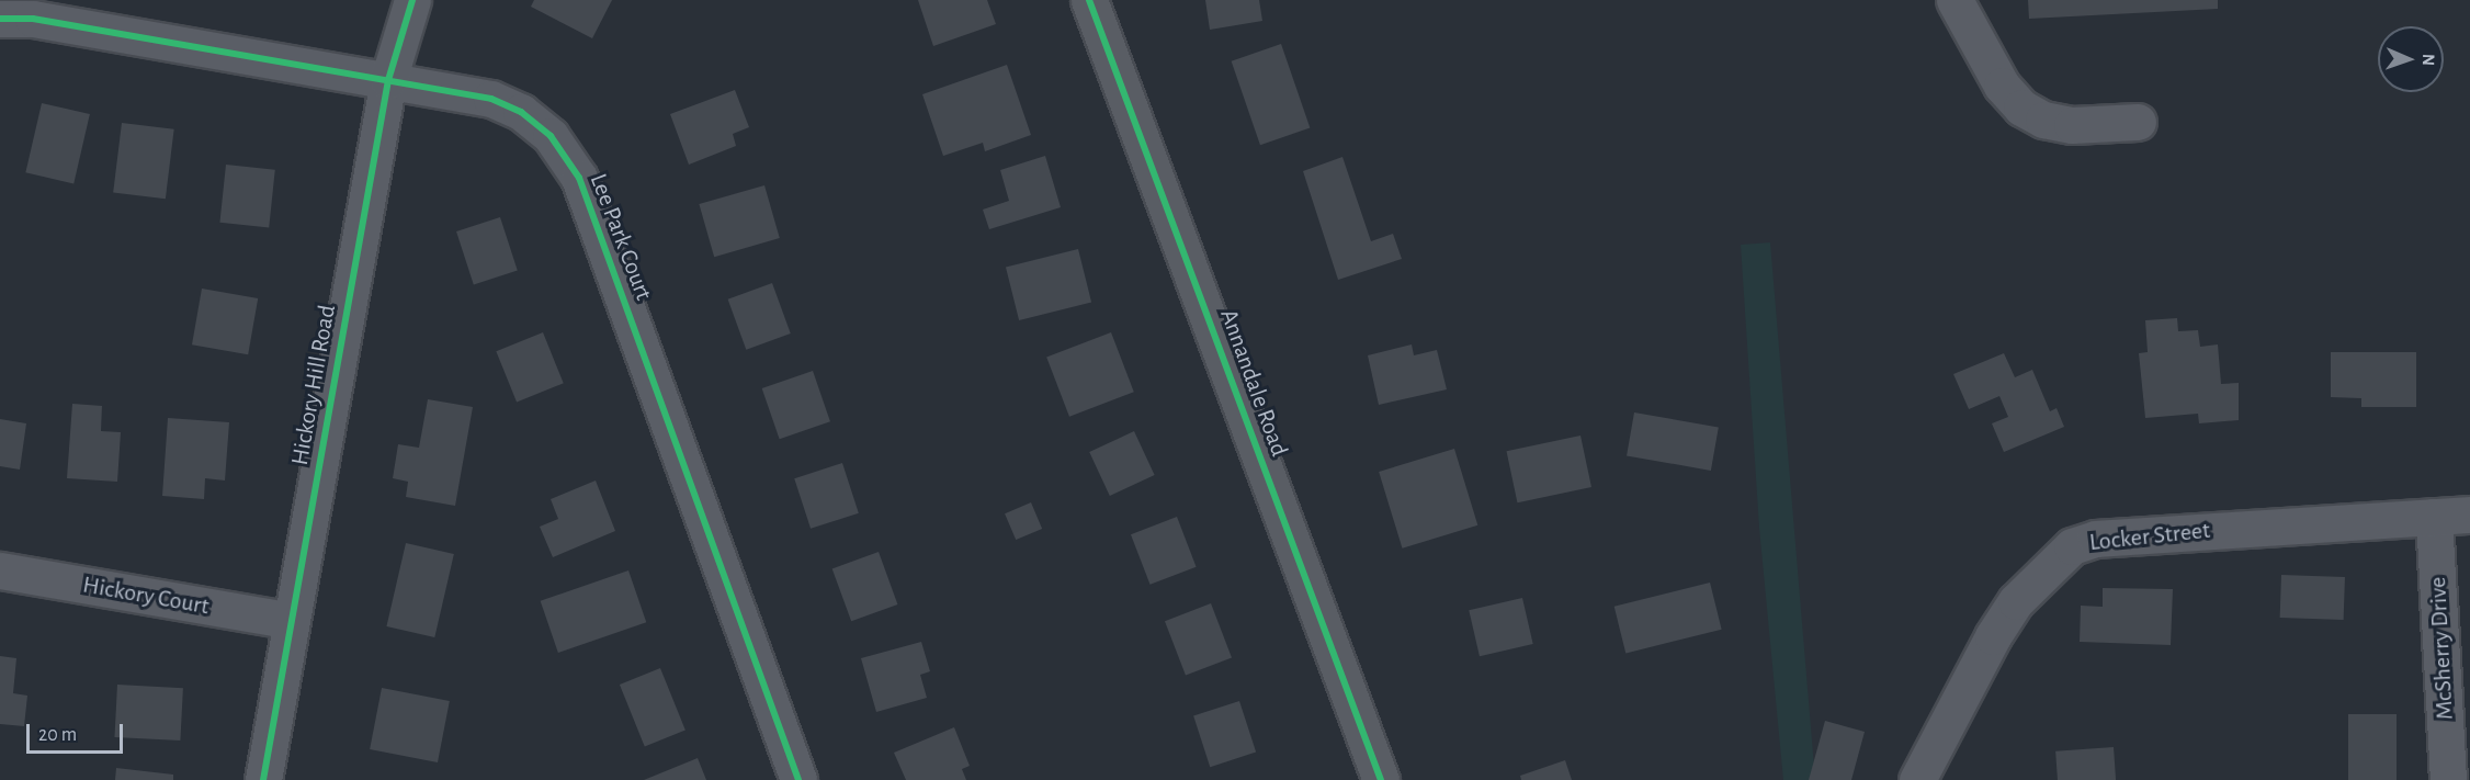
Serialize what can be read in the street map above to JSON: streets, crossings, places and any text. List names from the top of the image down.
{
  "streets": {
    "main road": ["Annandale Road"],
    "street": [
      "Lee Park Court",
      "Hickory Hill Road",
      "Locker Street",
      "Hickory Court",
      "McSherry Drive"
    ]
  },
  "crossings": [
    ["Lee Park Court", "Hickory Hill Road"],
    ["Hickory Hill Road", "Hickory Court"],
    ["Locker Street", "McSherry Drive"]
  ],
  "scale_bar": "20 m",
  "north": "right"
}
